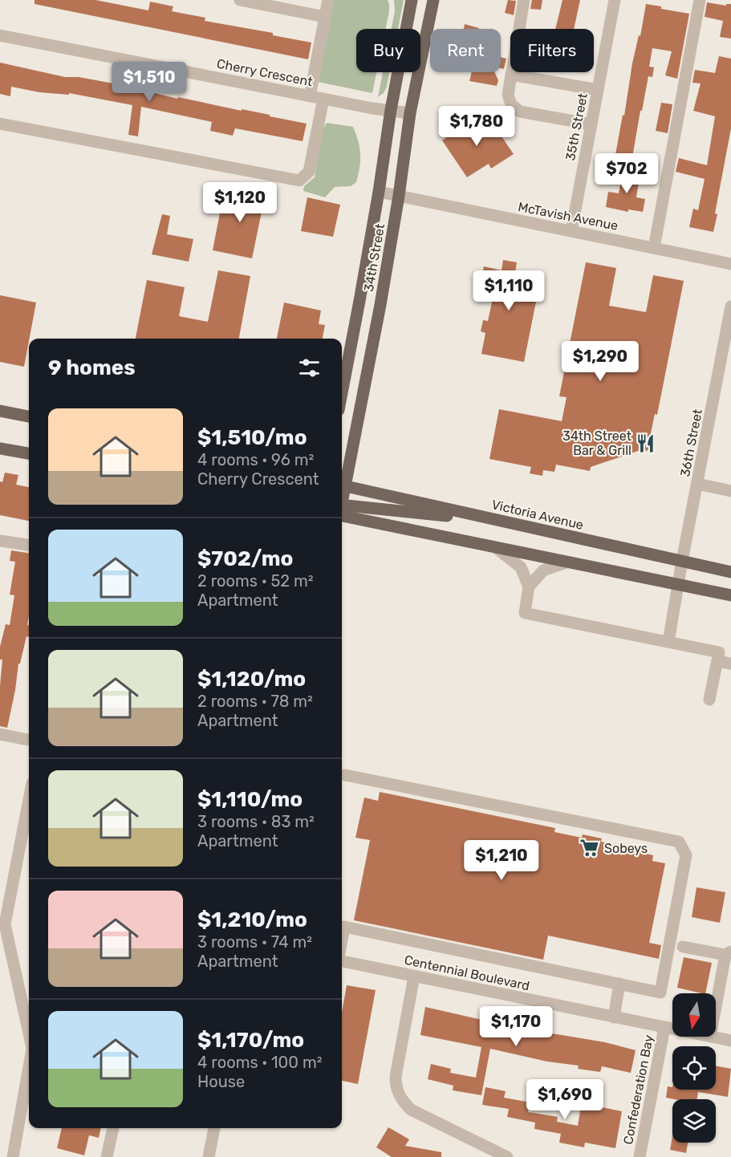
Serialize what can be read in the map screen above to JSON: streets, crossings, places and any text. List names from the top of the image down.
{
  "streets": {
    "main road": ["34th Street", "Victoria Avenue"],
    "street": [
      "Cherry Crescent",
      "35th Street",
      "McTavish Avenue",
      "36th Street",
      "Centennial Boulevard",
      "Confederation Bay"
    ]
  },
  "crossings": [
    ["Cherry Crescent", "34th Street"],
    ["35th Street", "McTavish Avenue"],
    ["McTavish Avenue", "34th Street"],
    ["36th Street", "Victoria Avenue"],
    ["Centennial Boulevard", "Confederation Bay"]
  ],
  "places": {
    "restaurant": ["34th Street Bar & Grill"],
    "supermarket": ["Sobeys"]
  },
  "north": "bottom",
  "page": {
    "chip": ["Buy", "Rent", "Filters"],
    "price": [
      "$1,510",
      "$1,780",
      "$702",
      "$1,120",
      "$1,110",
      "$1,290",
      "$1,210",
      "$1,170",
      "$1,690"
    ],
    "heading": "9 homes",
    "list": [
      {
        "name": "$1,510/mo",
        "note": "4 rooms · 96 m² · Cherry Crescent"
      },
      {
        "name": "$702/mo",
        "note": "2 rooms · 52 m² · Apartment"
      },
      {
        "name": "$1,120/mo",
        "note": "2 rooms · 78 m² · Apartment"
      },
      {
        "name": "$1,110/mo",
        "note": "3 rooms · 83 m² · Apartment"
      },
      {
        "name": "$1,210/mo",
        "note": "3 rooms · 74 m² · Apartment"
      },
      {
        "name": "$1,170/mo",
        "note": "4 rooms · 100 m² · House"
      }
    ]
  }
}
